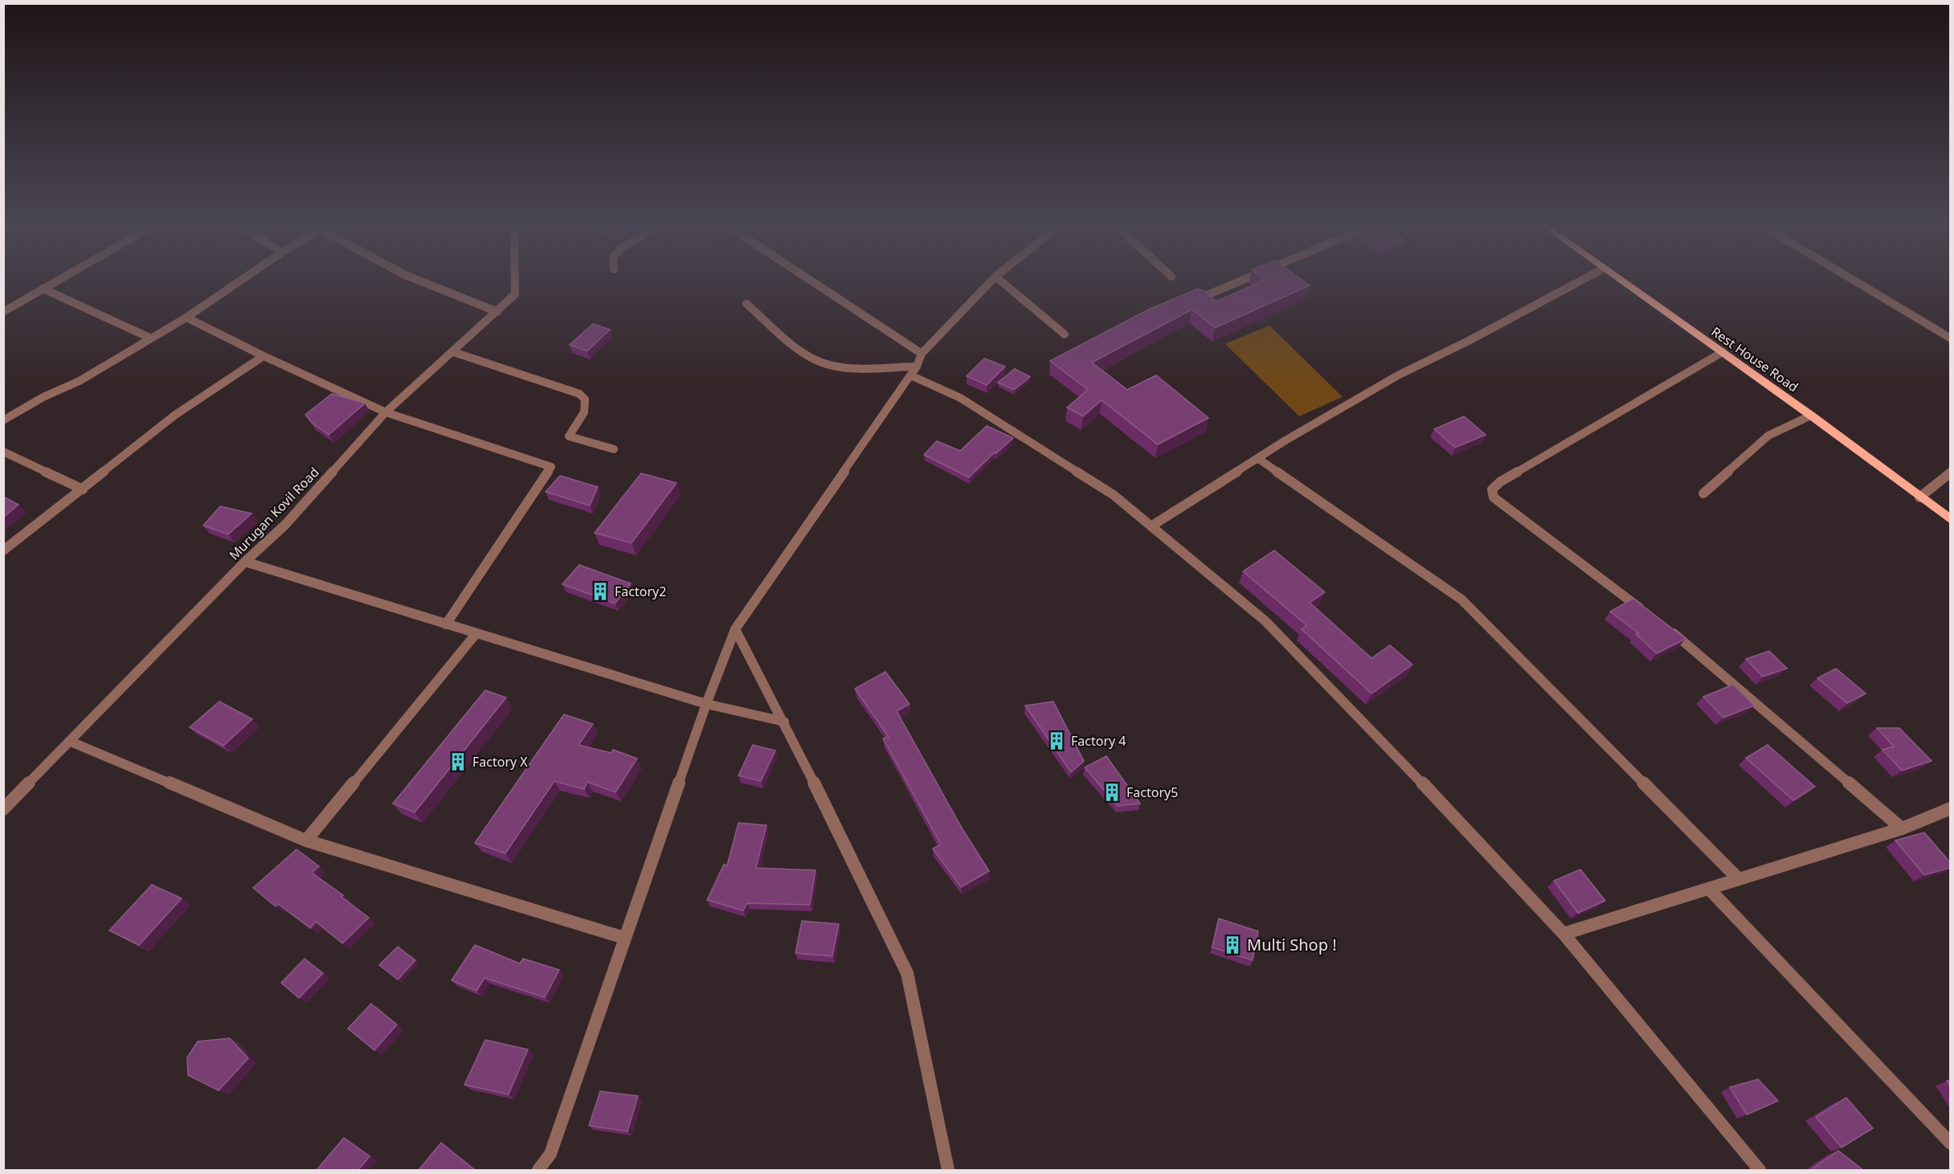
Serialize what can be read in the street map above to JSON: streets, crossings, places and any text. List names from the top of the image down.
{
  "streets": {
    "main road": ["Rest House Road"],
    "street": ["Murugan Kovil Road"]
  },
  "places": {
    "building": [
      "Factory2",
      "Factory 4",
      "Factory X",
      "Factory5",
      "Multi Shop !"
    ]
  }
}
